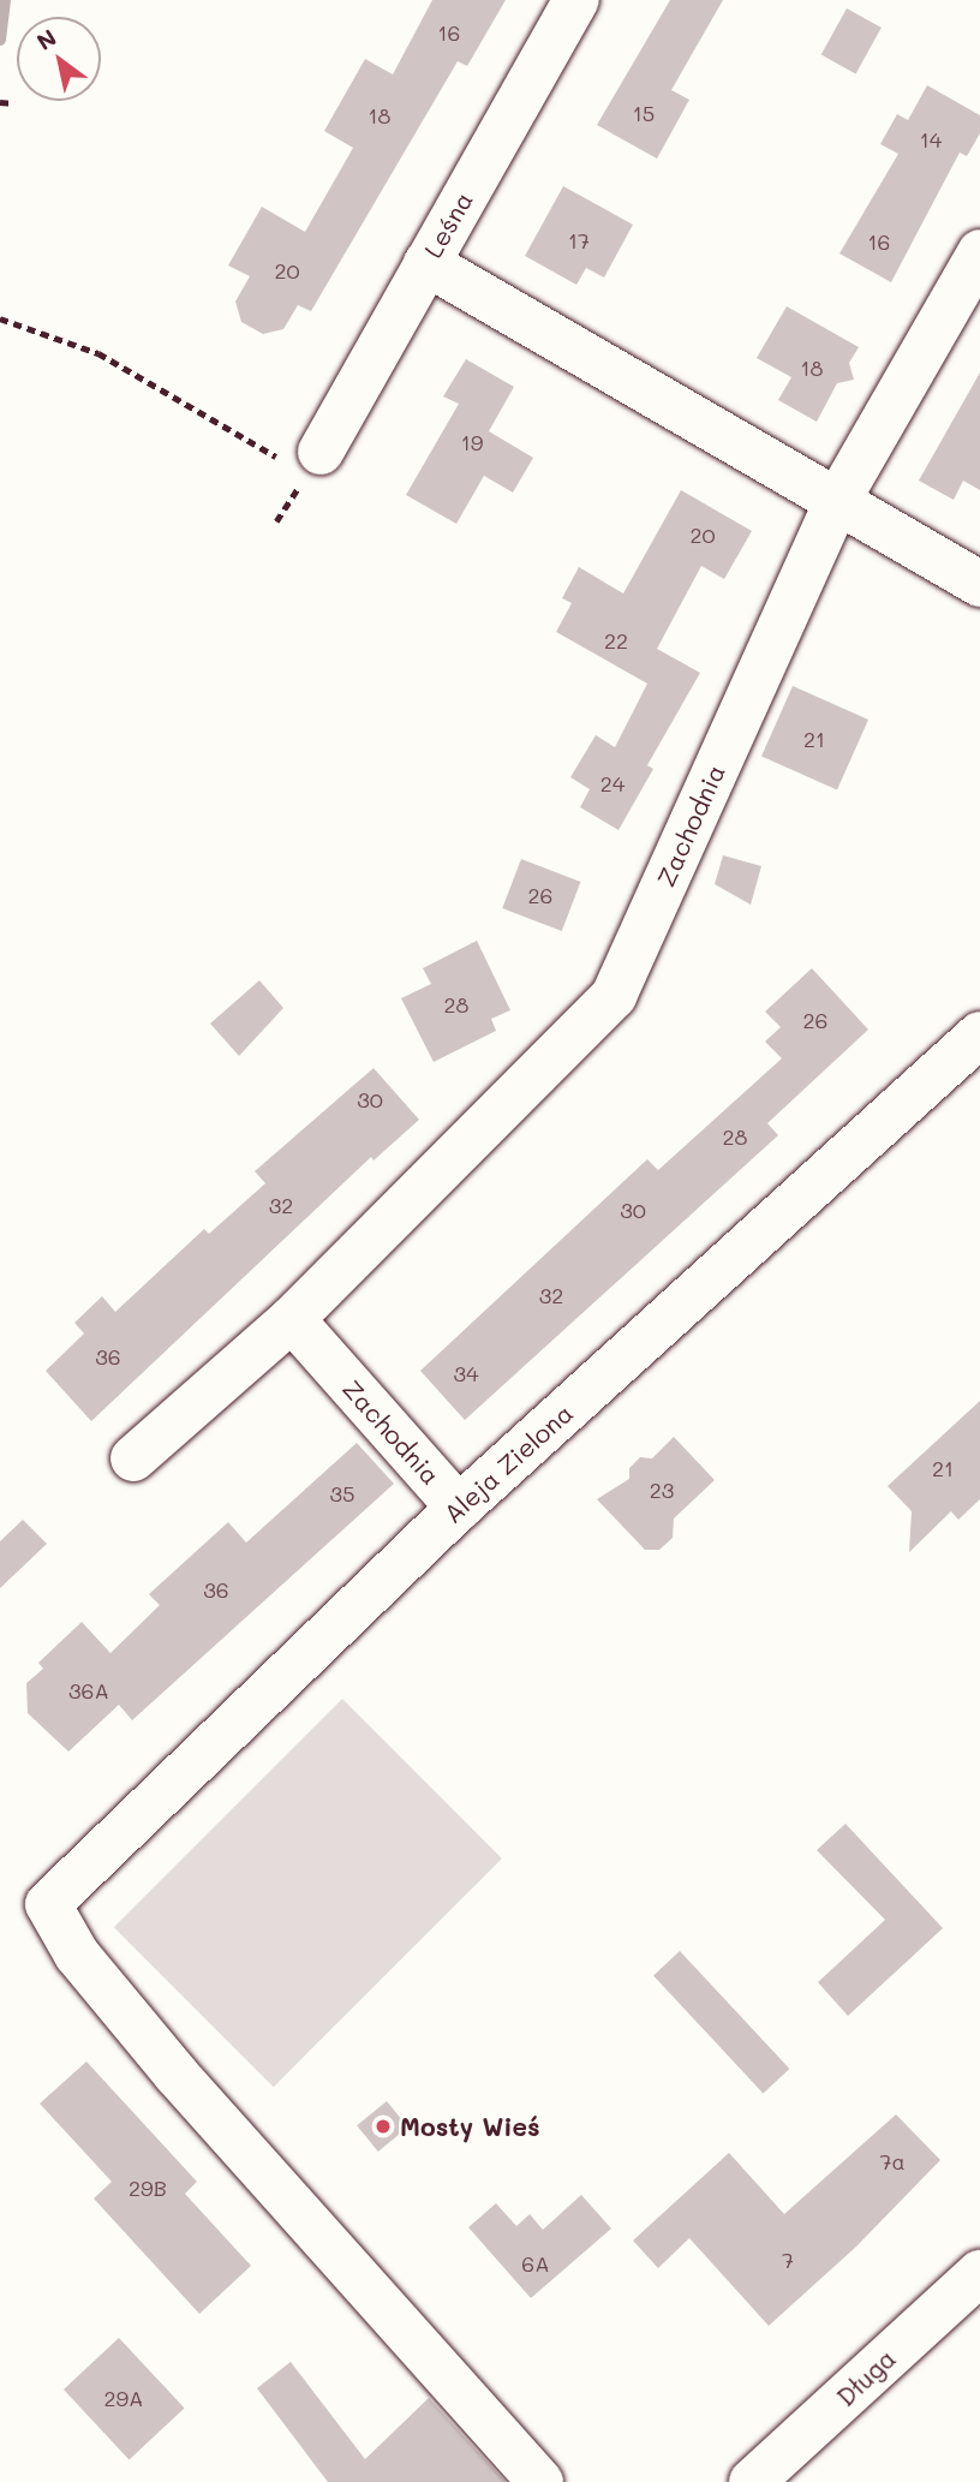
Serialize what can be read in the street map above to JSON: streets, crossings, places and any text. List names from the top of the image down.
{
  "streets": {
    "street": [
      "Leśna",
      "Zachodnia",
      "Aleja Zielona",
      "Długa"
    ]
  },
  "crossings": [
    ["Zachodnia", "Aleja Zielona"]
  ],
  "places": ["Mosty Wieś"],
  "house_numbers": [
    "16",
    "15",
    "18",
    "14",
    "17",
    "16",
    "20",
    "18",
    "19",
    "20",
    "22",
    "21",
    "24",
    "26",
    "28",
    "26",
    "30",
    "28",
    "32",
    "30",
    "32",
    "36",
    "34",
    "21",
    "23",
    "35",
    "36",
    "36A",
    "7a",
    "29B",
    "7",
    "6A",
    "29A"
  ],
  "north": "top left"
}
